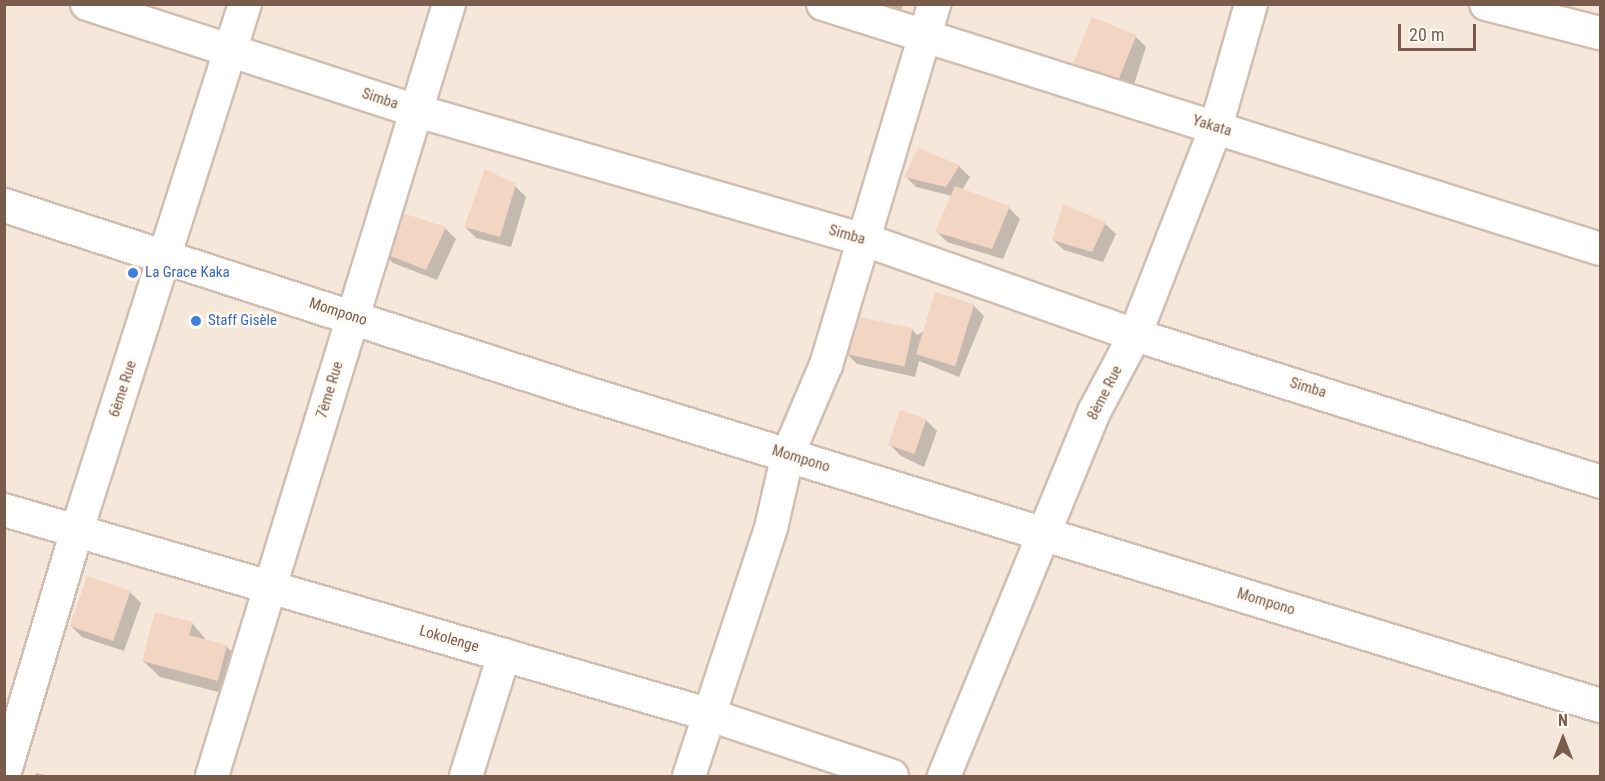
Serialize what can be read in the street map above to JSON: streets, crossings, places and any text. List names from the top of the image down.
{
  "streets": {
    "street": [
      "Simba",
      "Yakata",
      "Mompono",
      "6ème Rue",
      "7ème Rue",
      "8ème Rue",
      "Lokolenge"
    ]
  },
  "crossings": [
    ["Simba", "6ème Rue"],
    ["Simba", "7ème Rue"],
    ["Simba", "8ème Rue"],
    ["Yakata", "8ème Rue"],
    ["Mompono", "6ème Rue"],
    ["Mompono", "7ème Rue"],
    ["Mompono", "8ème Rue"],
    ["6ème Rue", "Lokolenge"],
    ["7ème Rue", "Lokolenge"]
  ],
  "places": ["La Grace Kaka", "Staff Gisèle"],
  "scale_bar": "20 m",
  "north": "top"
}
